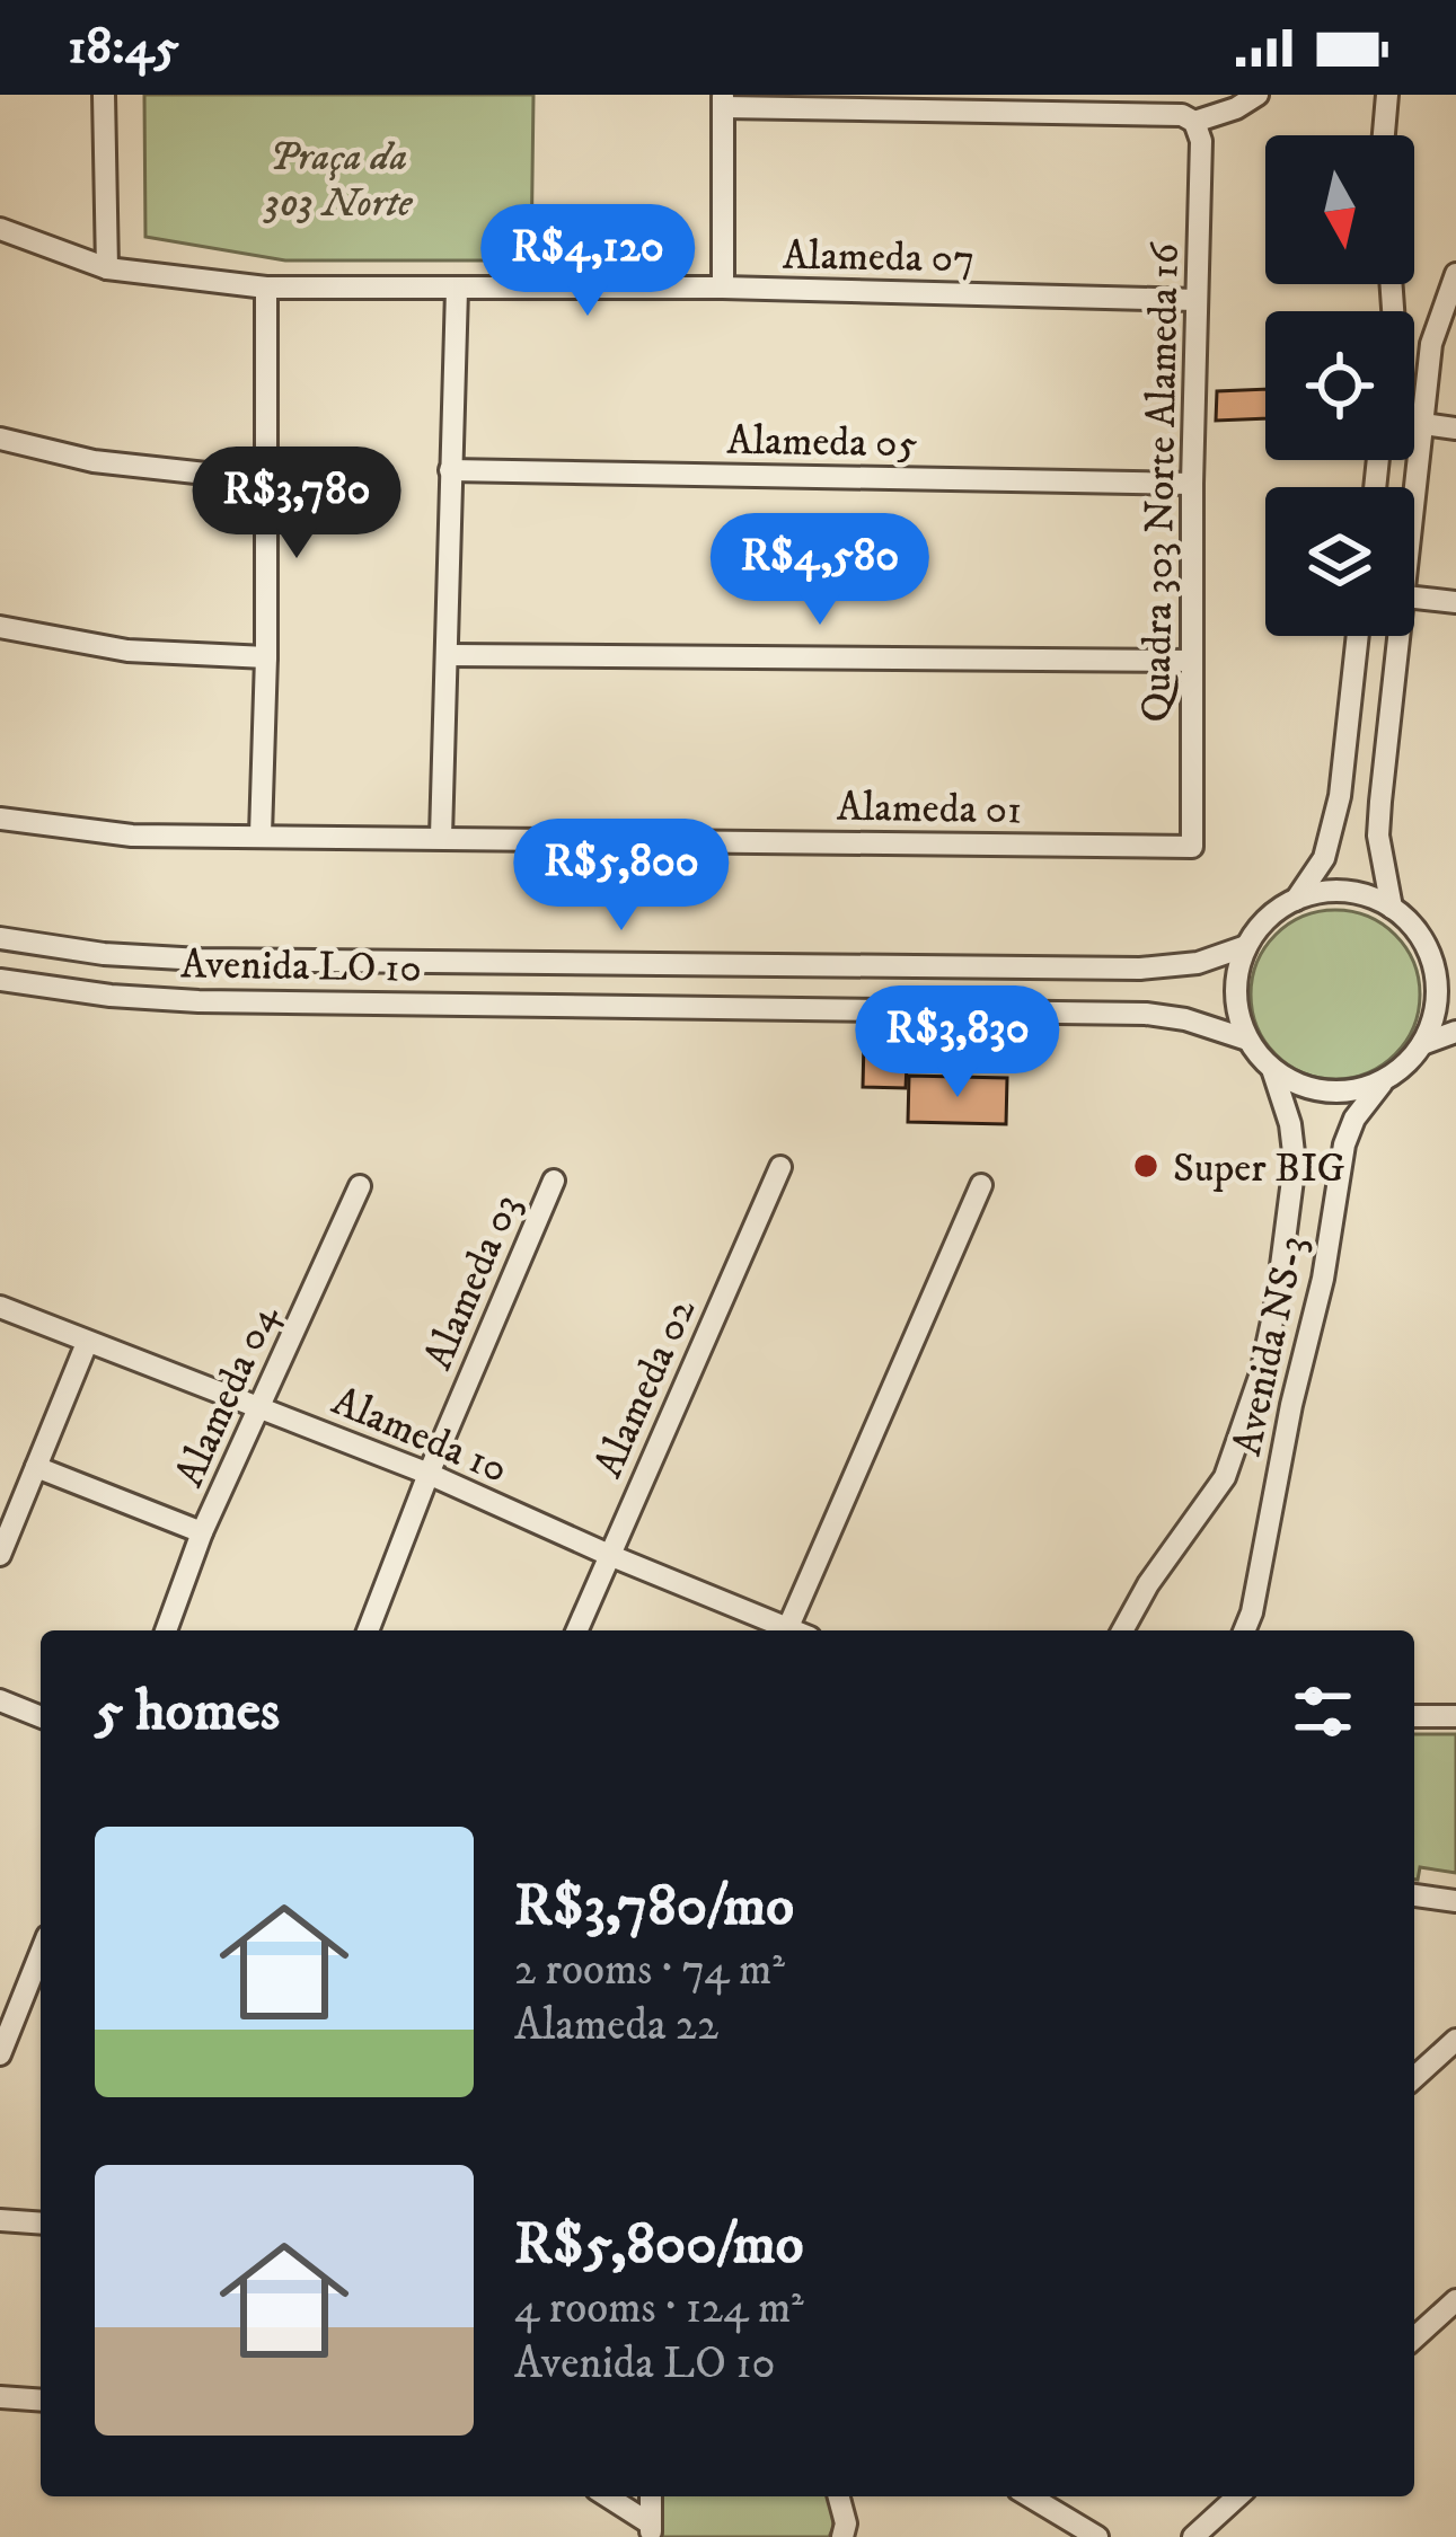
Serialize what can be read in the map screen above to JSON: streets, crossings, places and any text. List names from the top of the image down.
{
  "streets": {
    "street": [
      "Alameda 07",
      "Alameda 05",
      "Quadra 303 Norte Alameda 16",
      "Alameda 01",
      "Avenida LO 10",
      "Alameda 03",
      "Avenida NS-3",
      "Alameda 02",
      "Alameda 04",
      "Alameda 10"
    ]
  },
  "crossings": [
    ["Alameda 07", "Quadra 303 Norte Alameda 16"],
    ["Alameda 05", "Quadra 303 Norte Alameda 16"],
    ["Quadra 303 Norte Alameda 16", "Alameda 01"],
    ["Avenida LO 10", "Avenida NS-3"],
    ["Alameda 03", "Alameda 10"],
    ["Alameda 02", "Alameda 10"],
    ["Alameda 04", "Alameda 10"]
  ],
  "parks": ["Praça da 303 Norte"],
  "places": ["Super BIG"],
  "north": "bottom",
  "page": {
    "status": "18:45",
    "price": [
      "R$4,120",
      "R$3,780",
      "R$4,580",
      "R$5,800",
      "R$3,830"
    ],
    "heading": "5 homes",
    "list": [
      {
        "name": "R$3,780/mo",
        "note": "2 rooms · 74 m² · Alameda 22"
      },
      {
        "name": "R$5,800/mo",
        "note": "4 rooms · 124 m² · Avenida LO 10"
      }
    ]
  }
}
